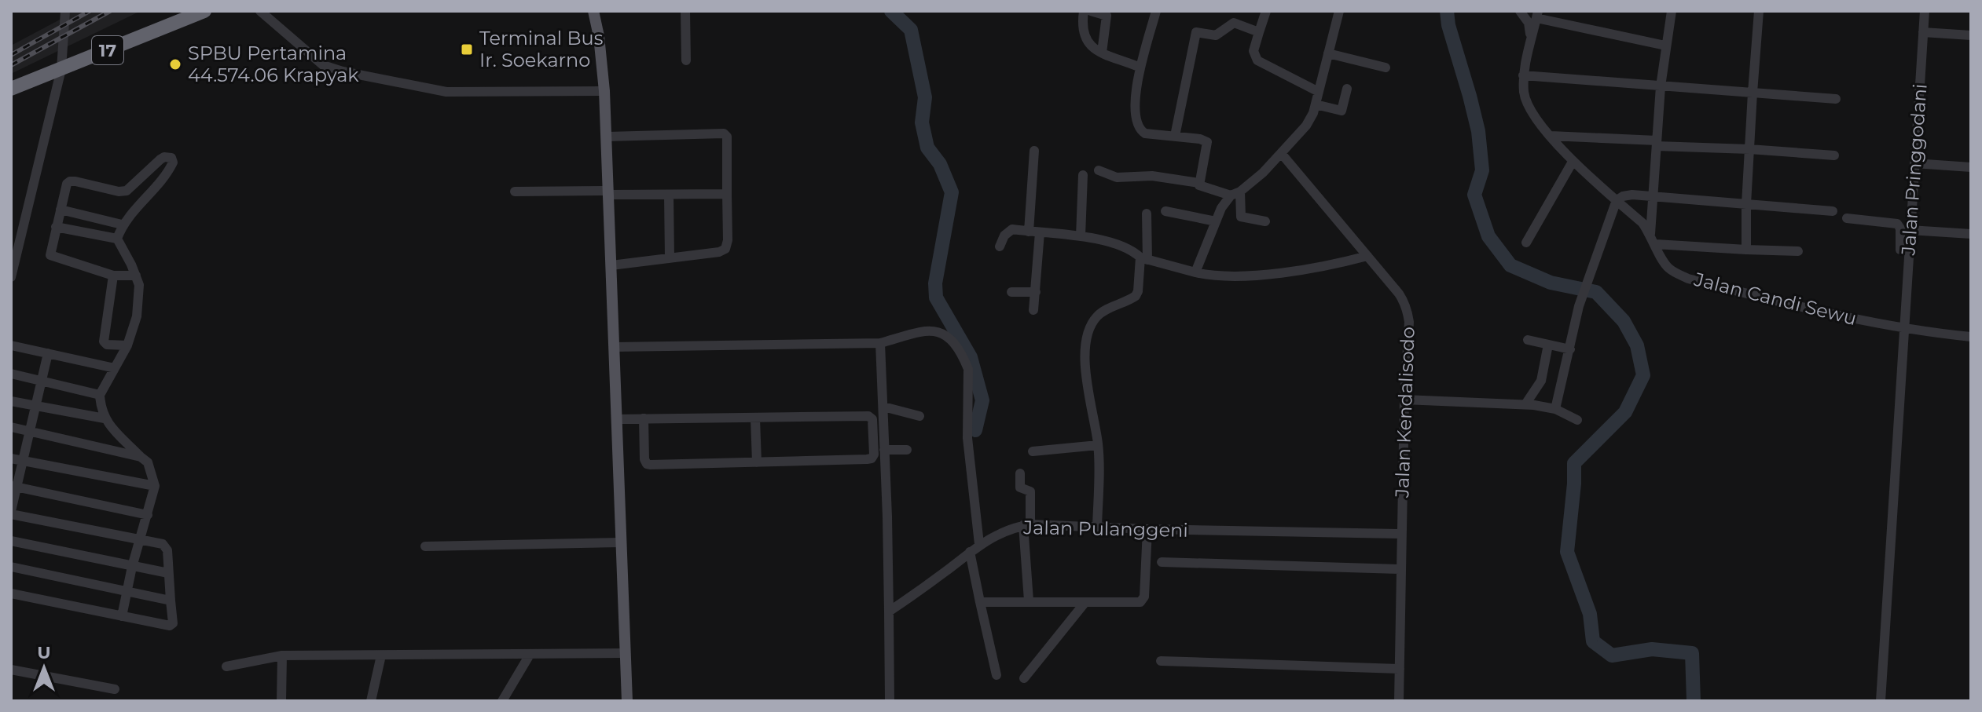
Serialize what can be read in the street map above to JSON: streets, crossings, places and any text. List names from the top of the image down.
{
  "streets": {
    "highway": ["17"],
    "street": [
      "Jalan Pringgodani",
      "Jalan Candi Sewu",
      "Jalan Kendalisodo",
      "Jalan Pulanggeni"
    ]
  },
  "crossings": [
    ["Jalan Pringgodani", "Jalan Candi Sewu"],
    ["Jalan Kendalisodo", "Jalan Pulanggeni"]
  ],
  "places": {
    "transit": ["Terminal Bus Ir. Soekarno"],
    "other": ["SPBU Pertamina 44.574.06 Krapyak"]
  },
  "north": "top"
}
